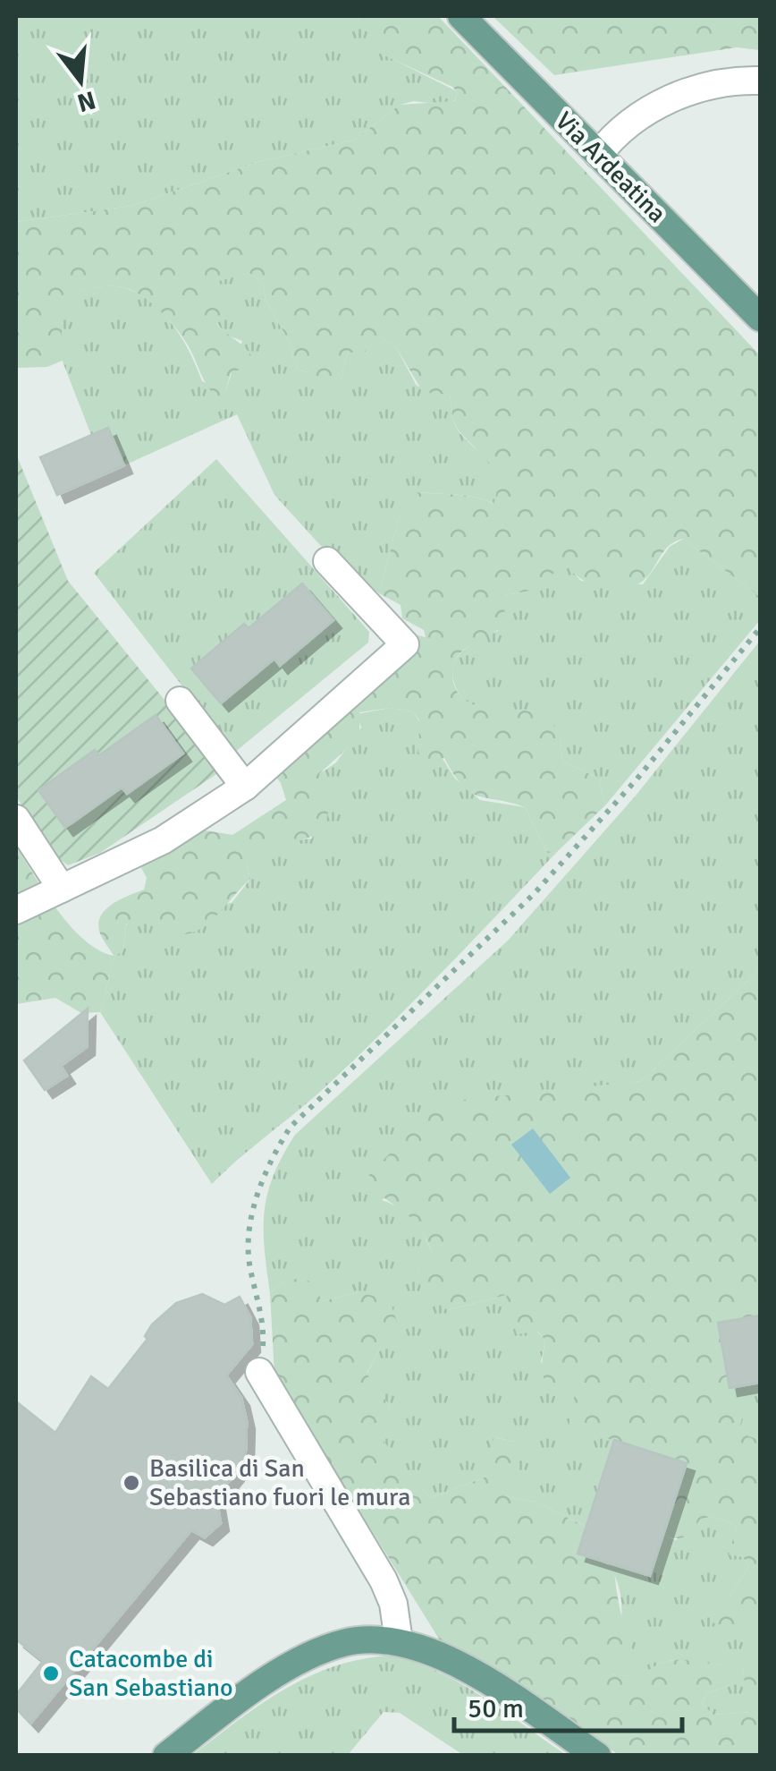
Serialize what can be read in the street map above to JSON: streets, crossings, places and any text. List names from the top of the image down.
{
  "streets": {
    "main road": ["Via Ardeatina"]
  },
  "places": ["Basilica di San Sebastiano fuori le mura", "Catacombe di San Sebastiano"],
  "scale_bar": "50 m",
  "north": "bottom"
}
